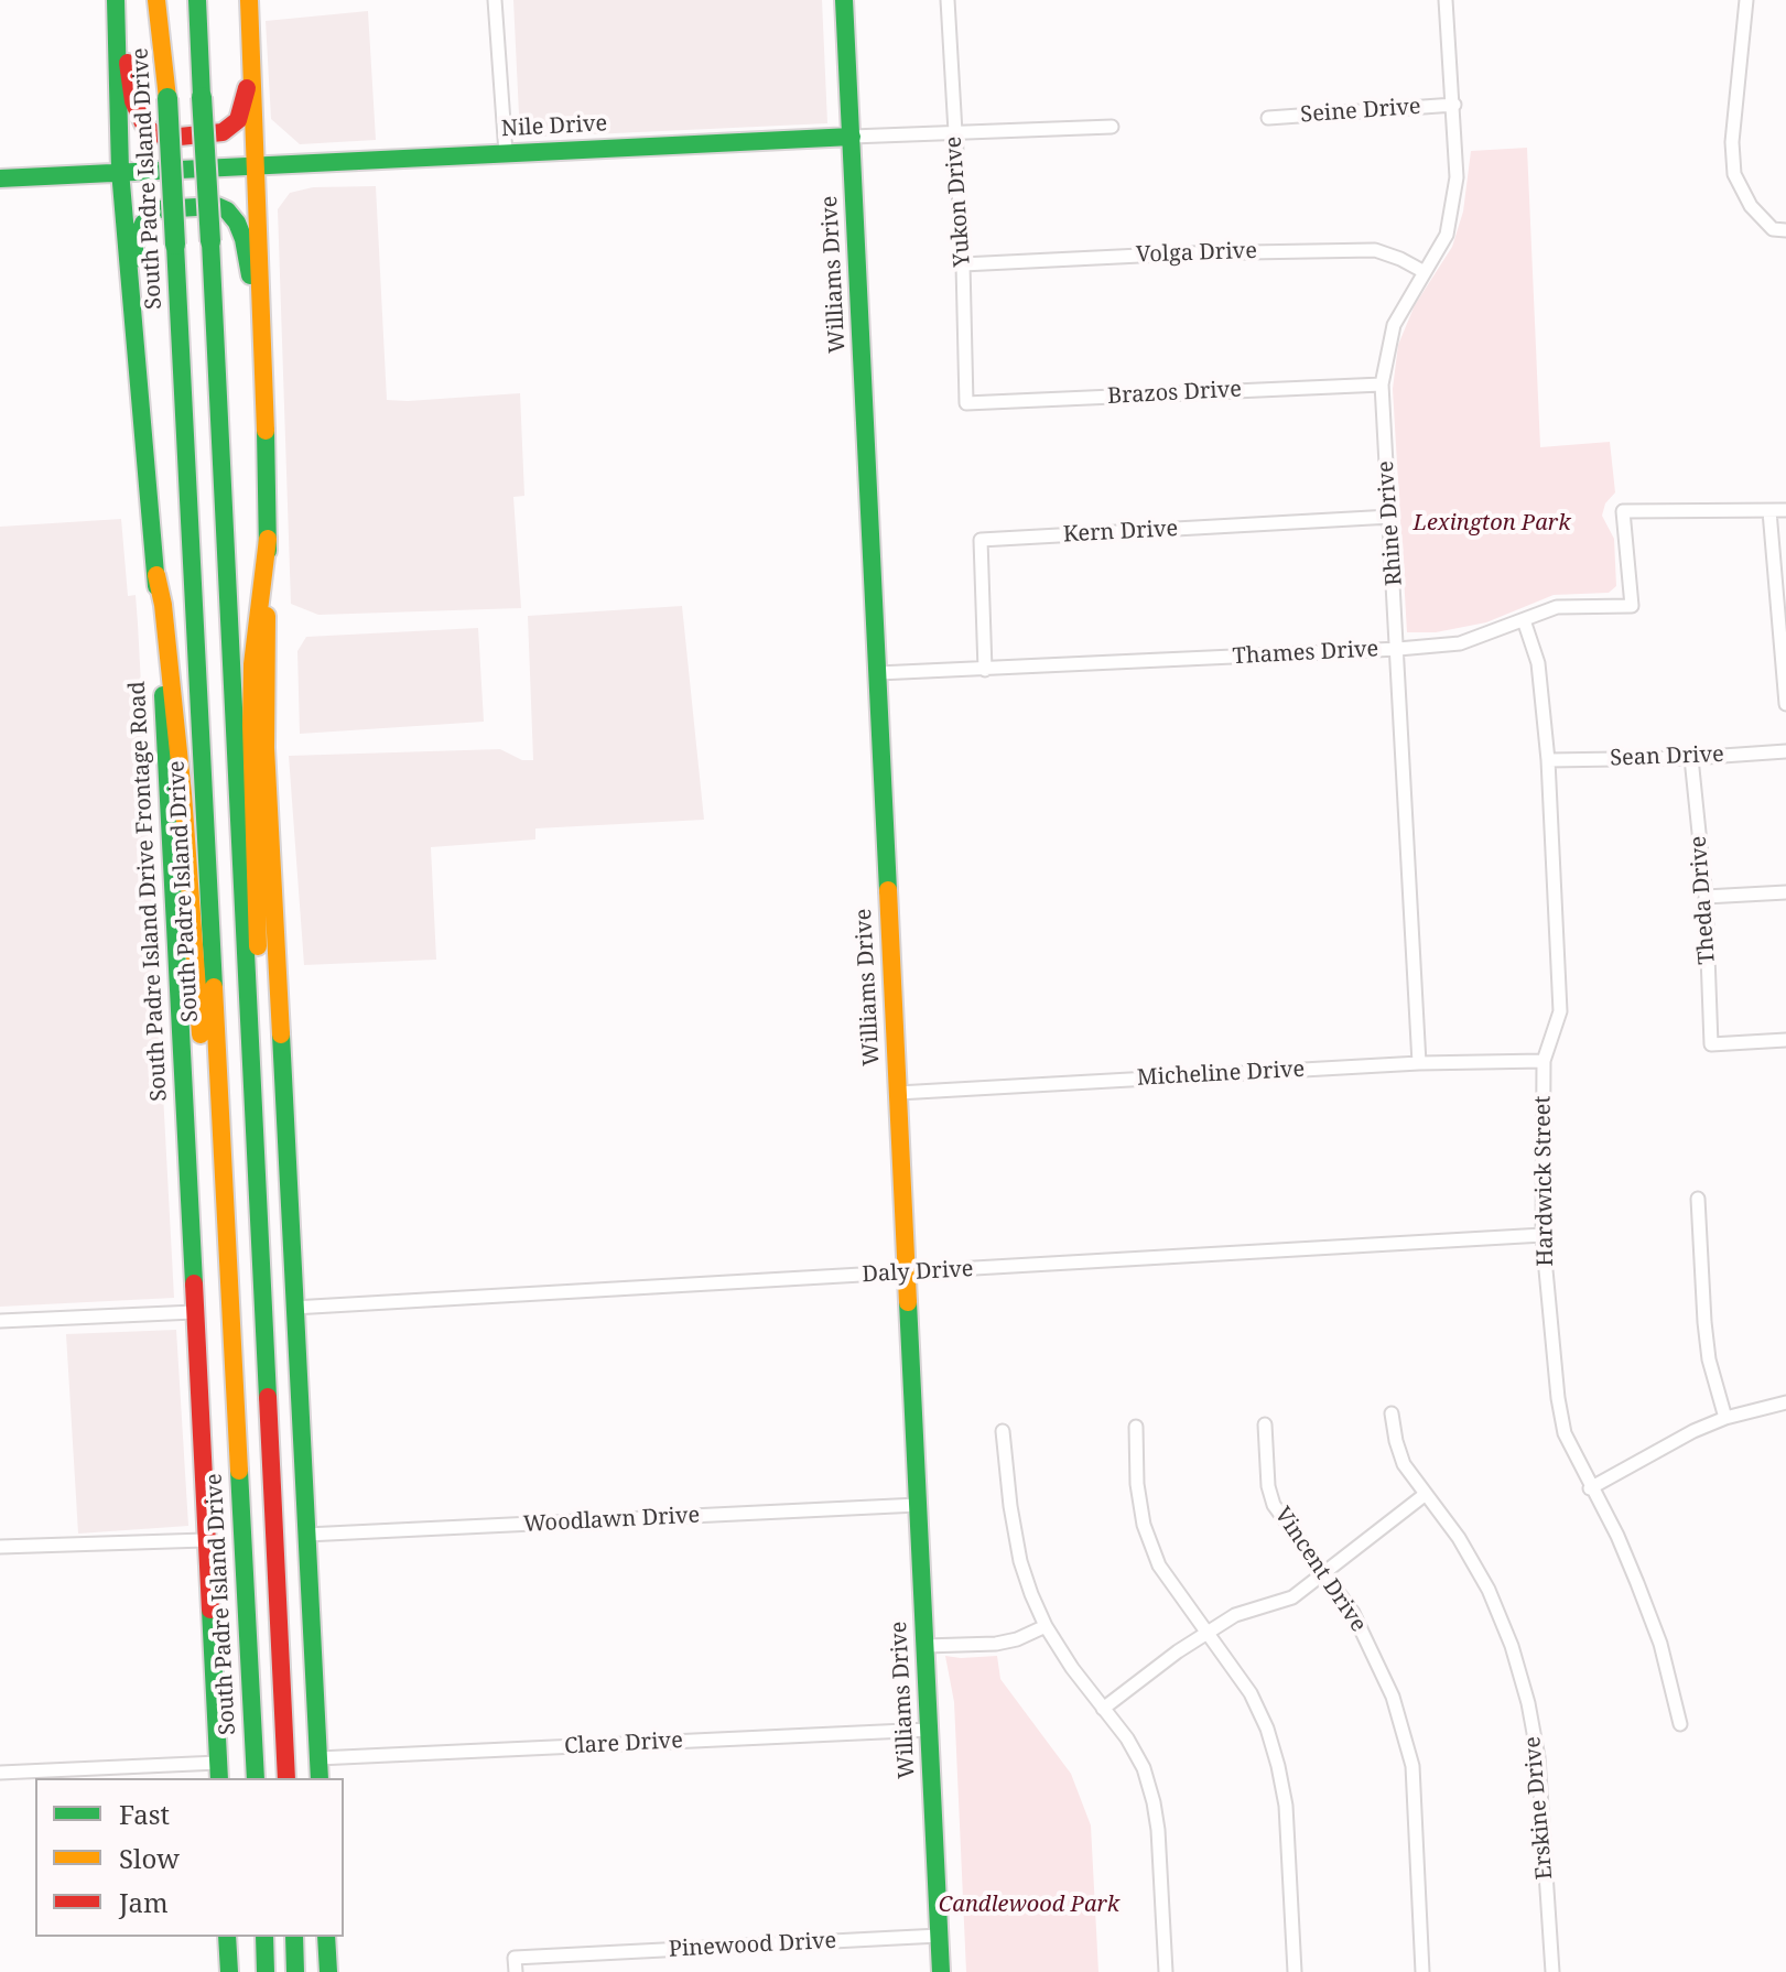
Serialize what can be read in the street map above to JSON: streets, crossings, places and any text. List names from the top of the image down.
{
  "streets": {
    "main road": [
      "Nile Drive",
      "South Padre Island Drive",
      "Williams Drive",
      "South Padre Island Drive Frontage Road"
    ],
    "street": [
      "Seine Drive",
      "Yukon Drive",
      "Volga Drive",
      "Brazos Drive",
      "Rhine Drive",
      "Kern Drive",
      "Thames Drive",
      "Sean Drive",
      "Theda Drive",
      "Micheline Drive",
      "Hardwick Street",
      "Daly Drive",
      "Woodlawn Drive",
      "Vincent Drive",
      "Clare Drive",
      "Erskine Drive",
      "Pinewood Drive"
    ]
  },
  "crossings": [
    ["Seine Drive", "Rhine Drive"],
    ["Nile Drive", "Yukon Drive"],
    ["Nile Drive", "Williams Drive"],
    ["Nile Drive", "South Padre Island Drive Frontage Road"],
    ["Yukon Drive", "Volga Drive"],
    ["Yukon Drive", "Brazos Drive"],
    ["Volga Drive", "Rhine Drive"],
    ["Williams Drive", "Thames Drive"],
    ["Williams Drive", "Micheline Drive"],
    ["Williams Drive", "Daly Drive"],
    ["Williams Drive", "Woodlawn Drive"],
    ["Williams Drive", "Clare Drive"],
    ["Williams Drive", "Pinewood Drive"],
    ["Brazos Drive", "Rhine Drive"],
    ["Rhine Drive", "Kern Drive"],
    ["Rhine Drive", "Thames Drive"],
    ["Rhine Drive", "Micheline Drive"],
    ["Kern Drive", "Thames Drive"],
    ["Thames Drive", "Hardwick Street"],
    ["Sean Drive", "Theda Drive"],
    ["Sean Drive", "Hardwick Street"],
    ["Micheline Drive", "Hardwick Street"],
    ["Hardwick Street", "Daly Drive"]
  ],
  "parks": ["Lexington Park", "Candlewood Park"],
  "legend": ["Fast", "Slow", "Jam"]
}
